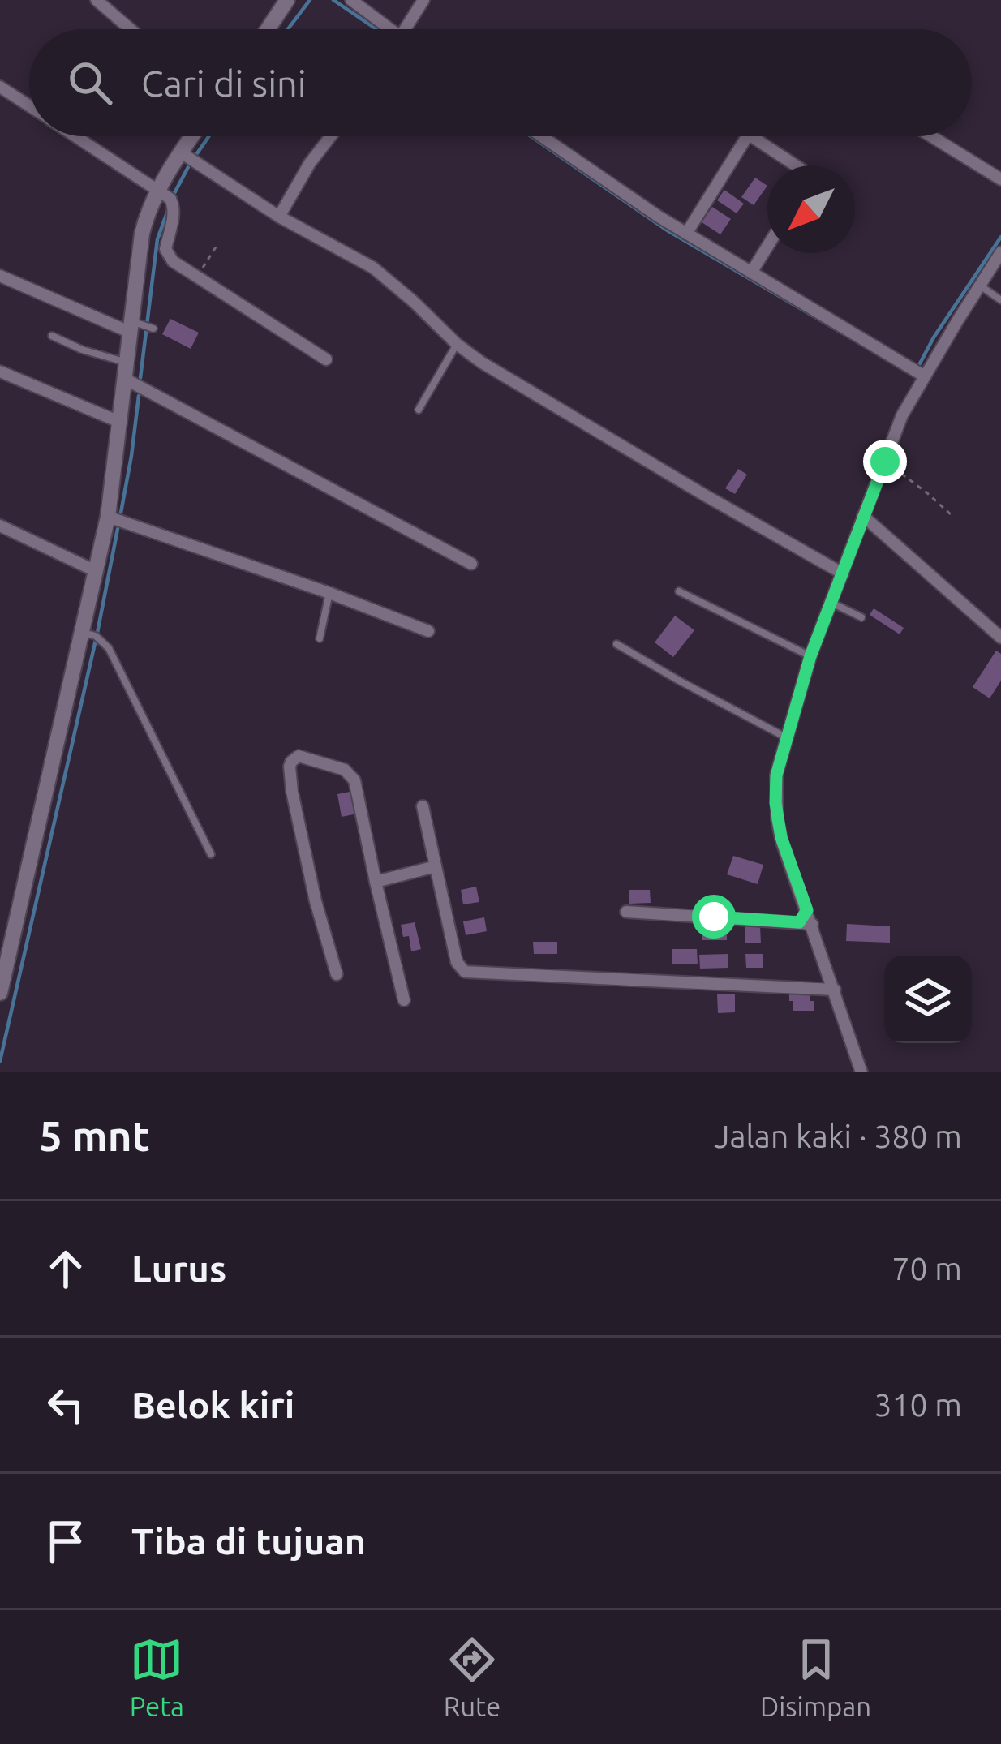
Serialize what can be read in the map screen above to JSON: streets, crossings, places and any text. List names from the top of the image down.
{
  "north": "bottom left",
  "page": {
    "search": "Cari di sini",
    "heading": ["5 mnt", "Jalan kaki · 380 m"],
    "list": [
      ["Lurus", "70 m"],
      ["Belok kiri", "310 m"],
      "Tiba di tujuan"
    ],
    "nav": ["Peta", "Rute", "Disimpan"]
  }
}
